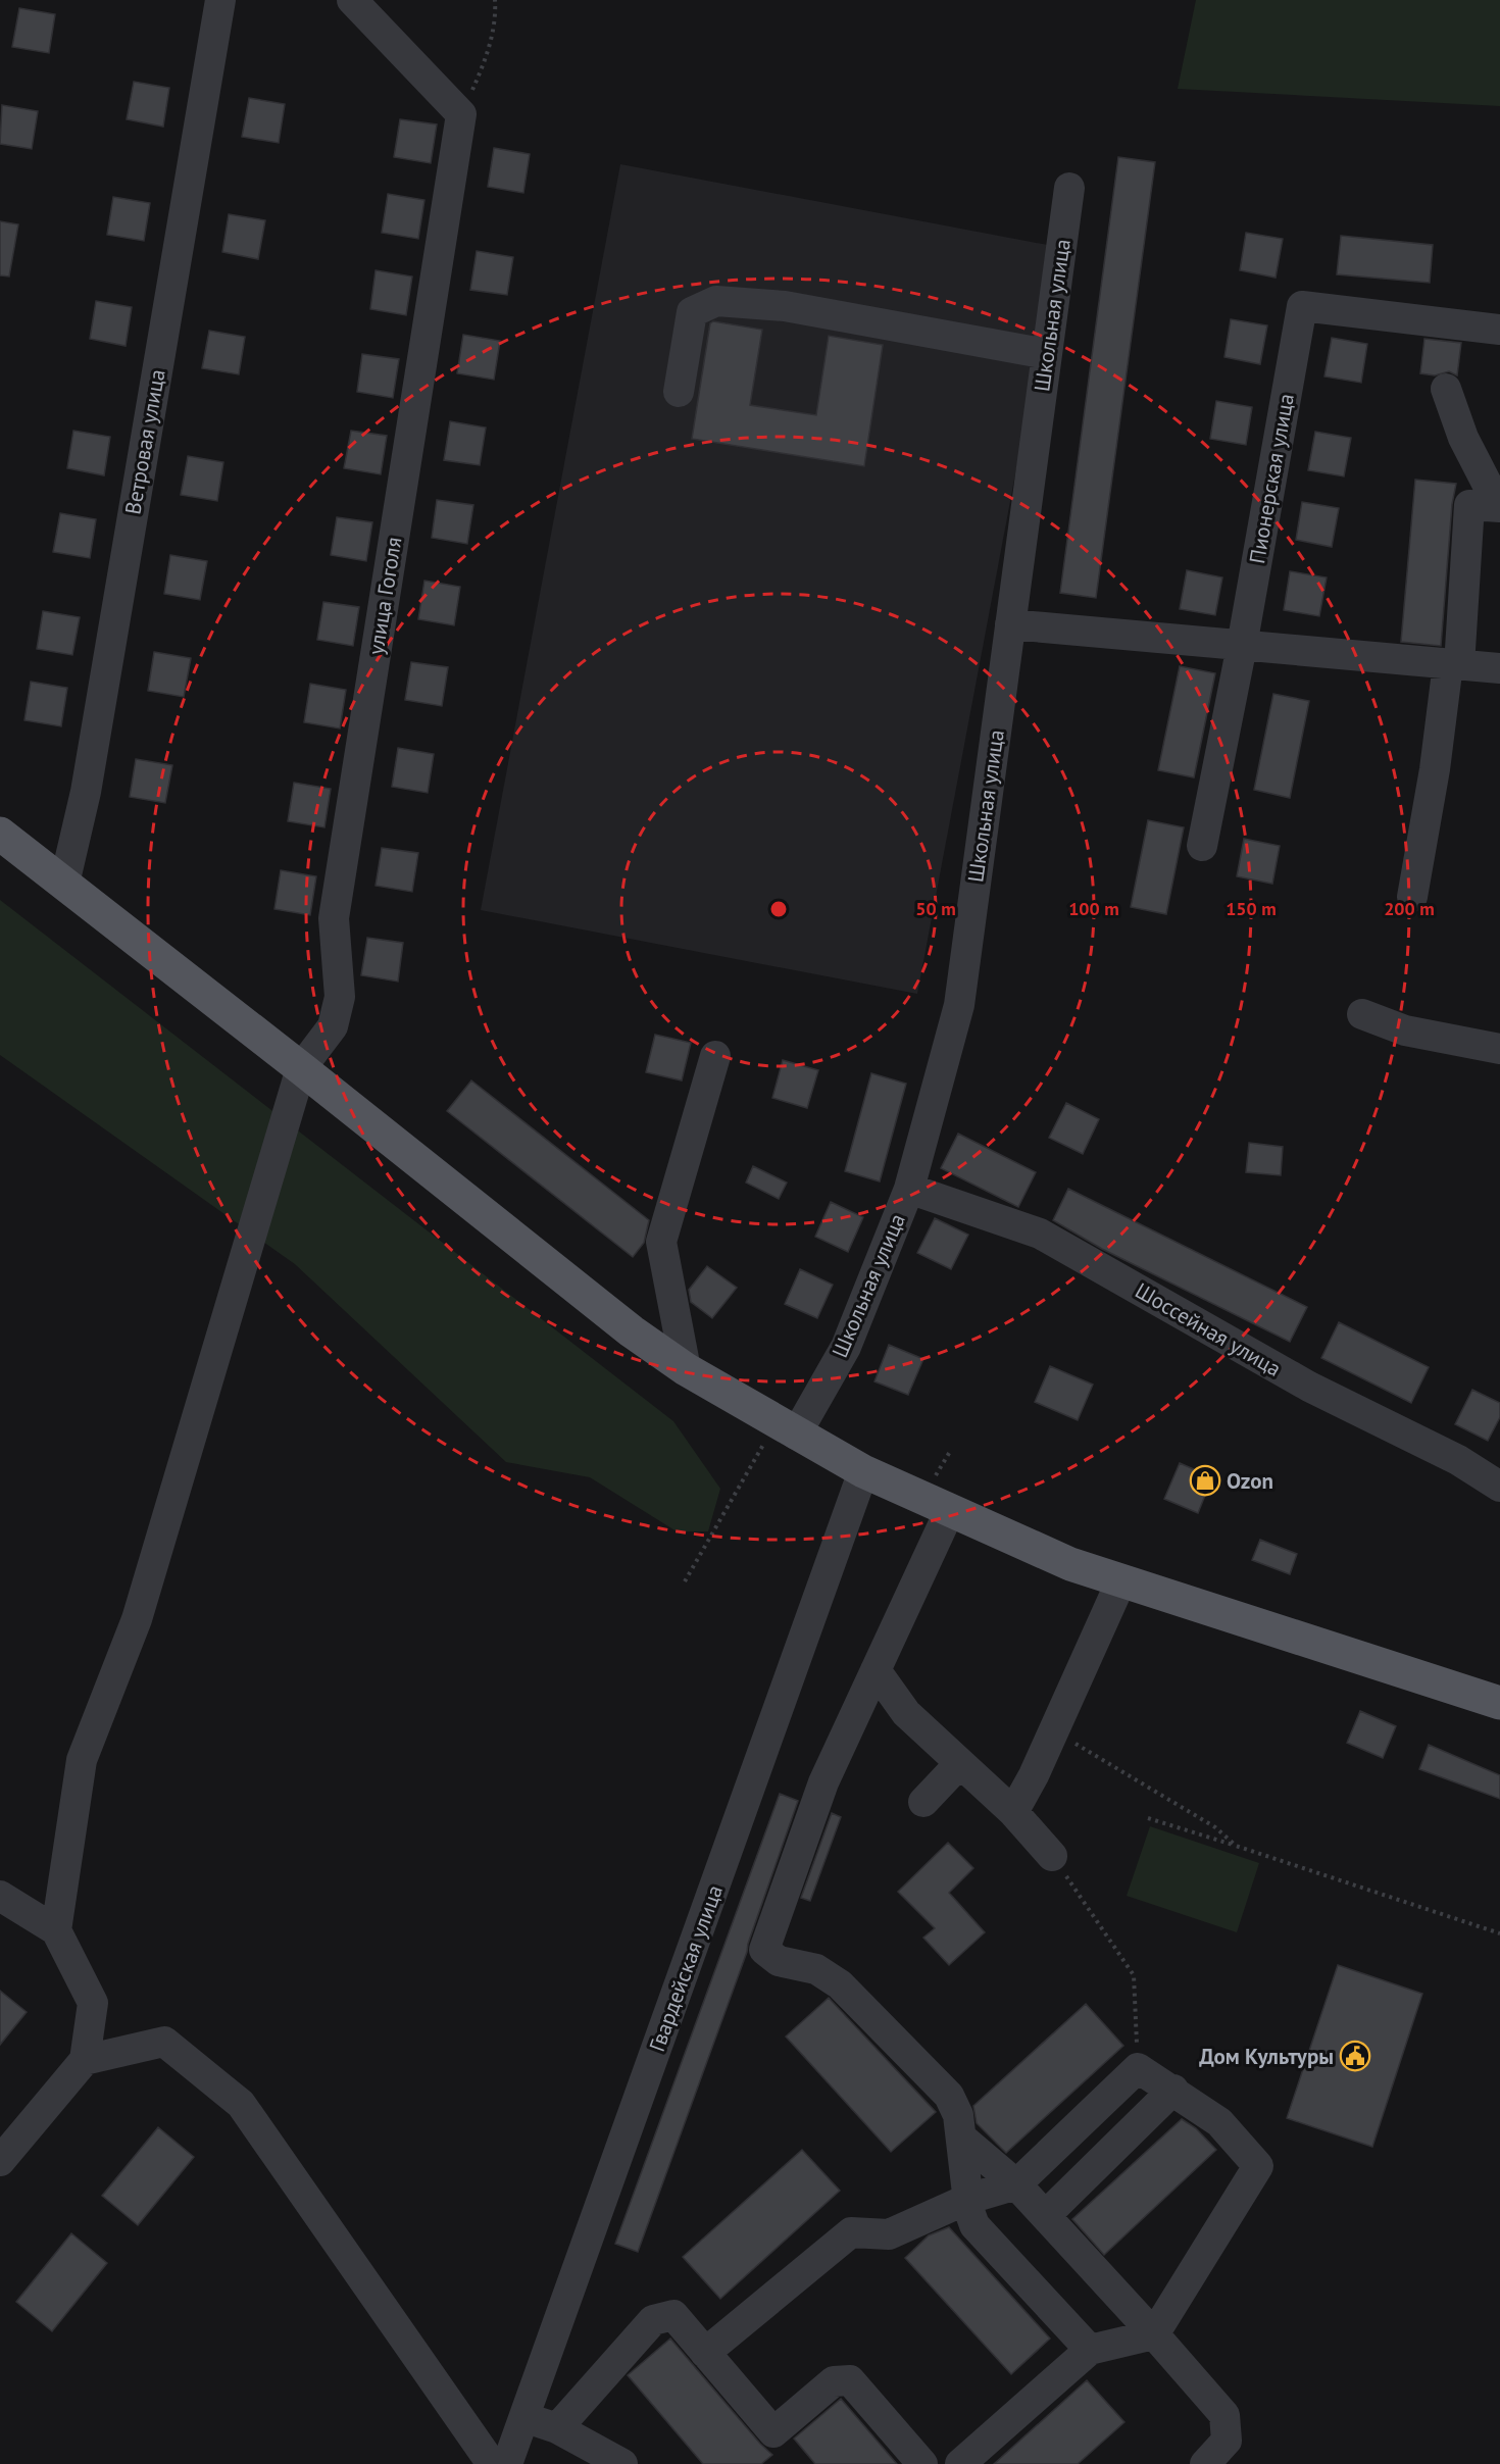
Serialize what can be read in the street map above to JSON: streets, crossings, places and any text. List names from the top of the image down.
{
  "streets": {
    "street": [
      "Школьная улица",
      "Ветровая улица",
      "Пионерская улица",
      "улица Гоголя",
      "Шоссейная улица",
      "Гвардейская улица"
    ]
  },
  "crossings": [
    ["Школьная улица", "Шоссейная улица"]
  ],
  "places": {
    "shop": ["Ozon"],
    "public building": ["Дом Культуры"]
  },
  "rings": [
    "50 m",
    "100 m",
    "150 m",
    "200 m"
  ]
}
